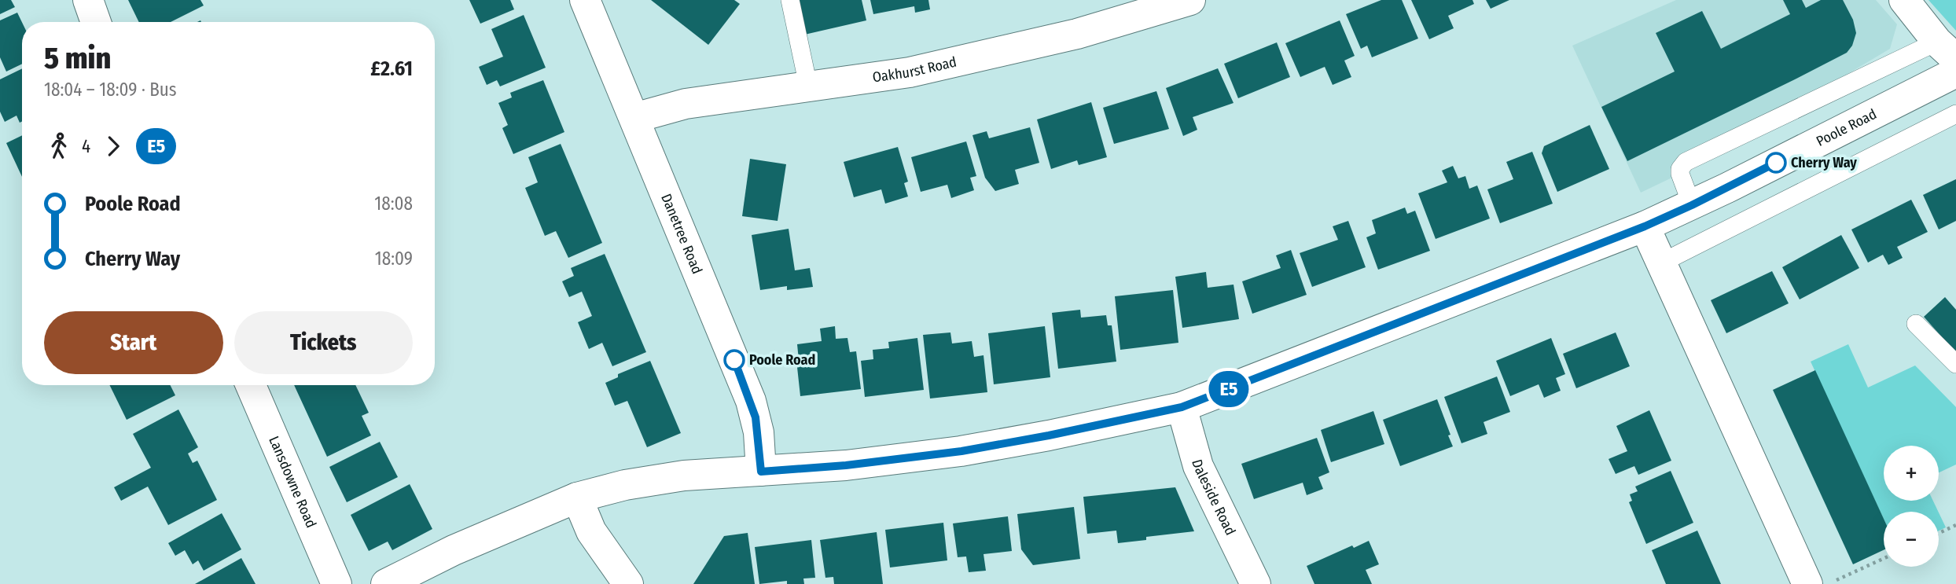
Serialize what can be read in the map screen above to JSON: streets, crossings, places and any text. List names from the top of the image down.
{
  "streets": {
    "street": [
      "Oakhurst Road",
      "Poole Road",
      "Danetree Road",
      "Lansdowne Road",
      "Daleside Road"
    ]
  },
  "crossings": [
    ["Oakhurst Road", "Danetree Road"],
    ["Poole Road", "Danetree Road"],
    ["Poole Road", "Daleside Road"]
  ],
  "places": ["Cherry Way", "Poole Road"],
  "lines": ["bus line E5"],
  "page": {
    "on_map": "E5",
    "heading": ["5 min", "18:04 – 18:09 · Bus", "£2.61"],
    "legs": ["4", "E5"],
    "list": [
      {
        "name": "Poole Road",
        "value": "18:08"
      },
      {
        "name": "Cherry Way",
        "value": "18:09"
      }
    ],
    "buttons": ["Start", "Tickets"],
    "map_buttons": ["+", "−"]
  }
}
